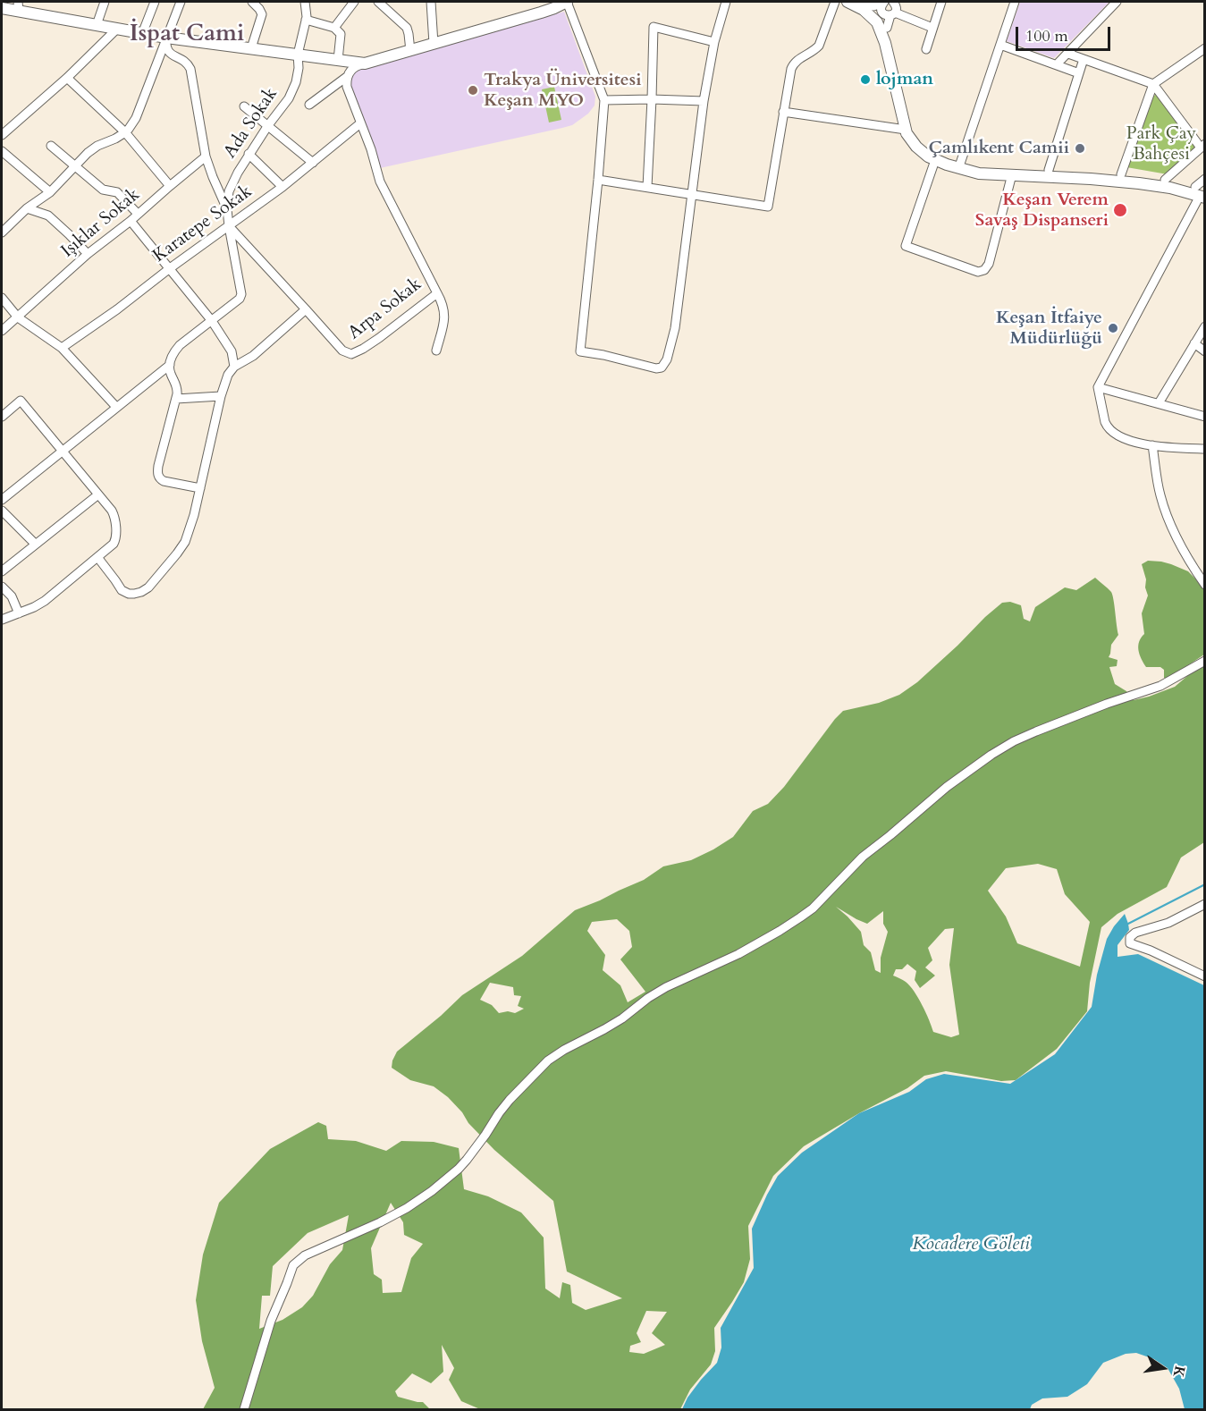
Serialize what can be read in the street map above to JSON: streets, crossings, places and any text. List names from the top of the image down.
{
  "streets": {
    "street": [
      "Ada Sokak",
      "Işıklar Sokak",
      "Karatepe Sokak",
      "Arpa Sokak"
    ]
  },
  "crossings": [
    ["Karatepe Sokak", "Arpa Sokak"]
  ],
  "districts": ["İspat Cami"],
  "water": ["Kocadere Göleti"],
  "parks": ["Park Çay Bahçesi"],
  "places": [
    "lojman",
    "Trakya Üniversitesi Keşan MYO",
    "Çamlıkent Camii",
    "Keşan Verem Savaş Dispanseri",
    "Keşan İtfaiye Müdürlüğü"
  ],
  "scale_bar": "100 m",
  "north": "right"
}
